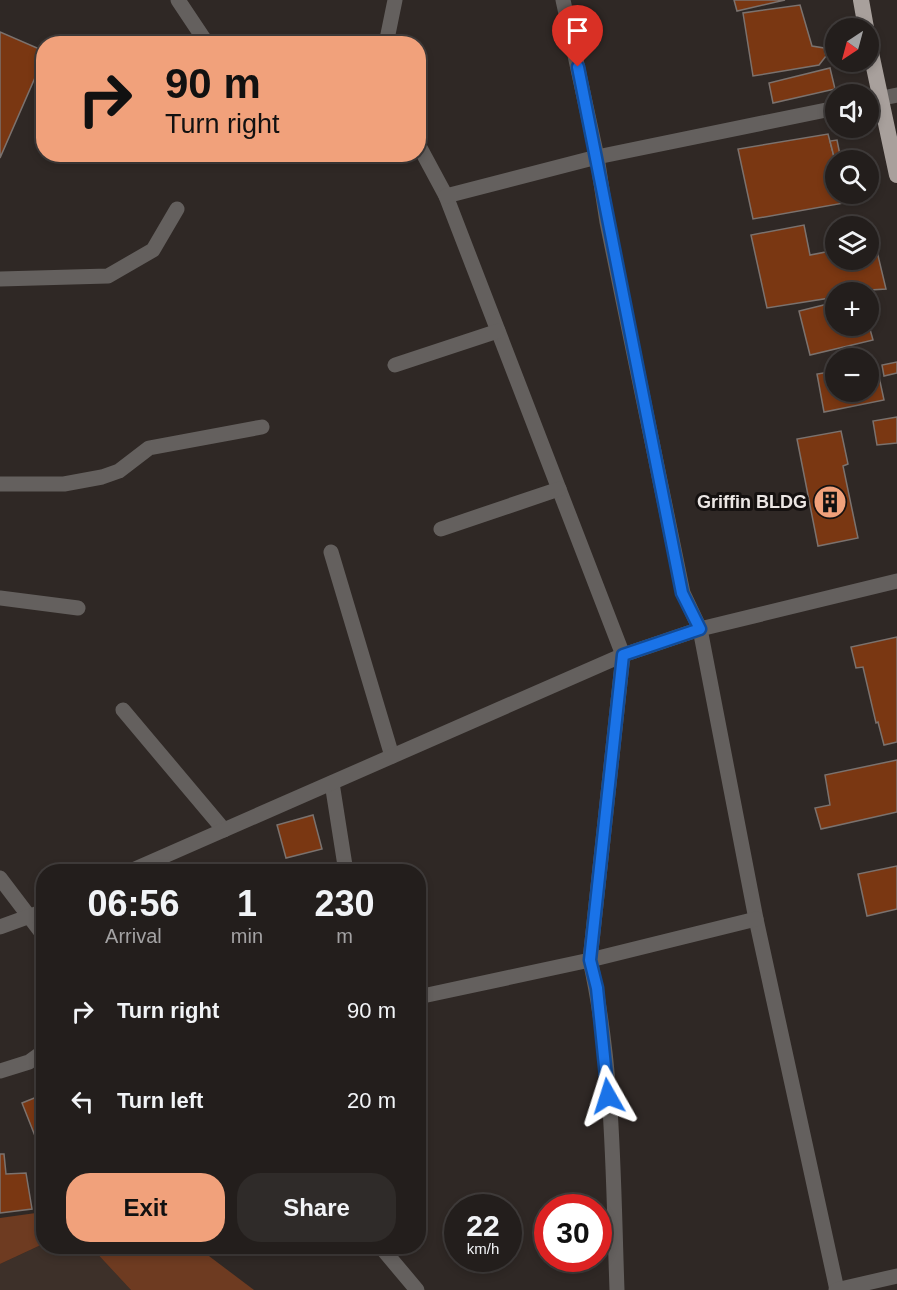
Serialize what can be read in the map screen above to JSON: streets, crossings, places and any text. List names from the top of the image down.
{
  "places": {
    "building": ["Griffin BLDG"]
  },
  "north": "bottom left",
  "page": {
    "map_buttons": ["+", "−"],
    "turn": ["90 m", "Turn right"],
    "eta": [
      "06:56",
      "Arrival",
      "1",
      "min",
      "230",
      "m"
    ],
    "list": [
      {
        "name": "Turn right",
        "value": "90 m"
      },
      {
        "name": "Turn left",
        "value": "20 m"
      }
    ],
    "buttons": ["Exit", "Share"],
    "speed": "22 km/h",
    "limit": "30"
  }
}
